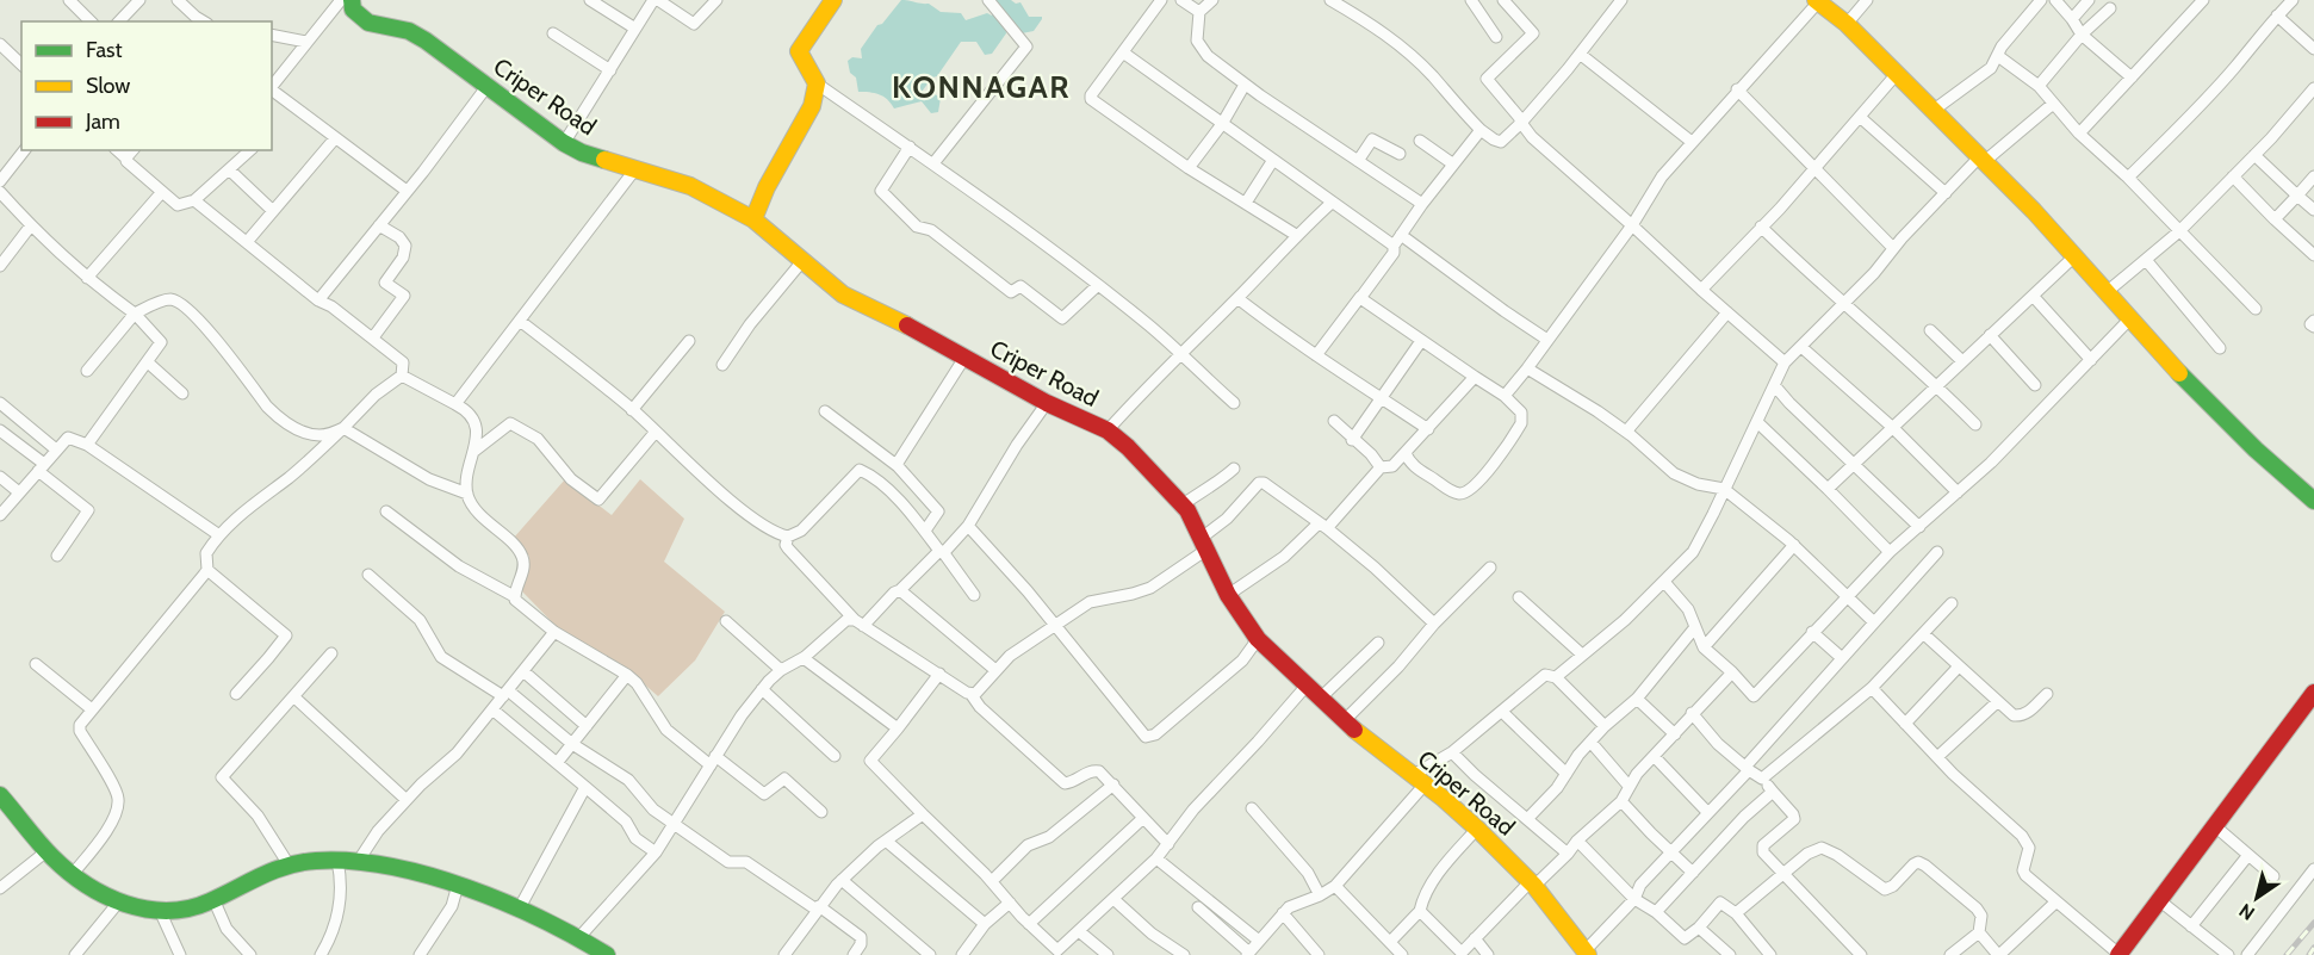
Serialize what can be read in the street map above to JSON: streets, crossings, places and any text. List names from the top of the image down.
{
  "streets": {
    "street": ["Criper Road"]
  },
  "districts": ["KONNAGAR"],
  "legend": ["Fast", "Slow", "Jam"],
  "north": "bottom left"
}
